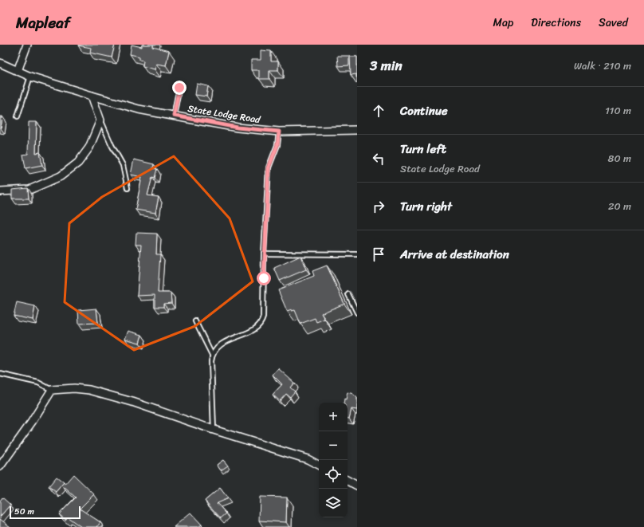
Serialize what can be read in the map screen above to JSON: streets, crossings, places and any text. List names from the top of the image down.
{
  "streets": {
    "street": ["State Lodge Road"]
  },
  "scale_bar": "50 m",
  "page": {
    "header": "Mapleaf",
    "nav": ["Map", "Directions", "Saved"],
    "heading": ["3 min", "Walk · 210 m"],
    "list": [
      ["Continue", "110 m"],
      ["Turn left", "State Lodge Road", "80 m"],
      ["Turn right", "20 m"],
      "Arrive at destination"
    ],
    "map_buttons": ["+", "−"],
    "scale": "50 m"
  }
}
